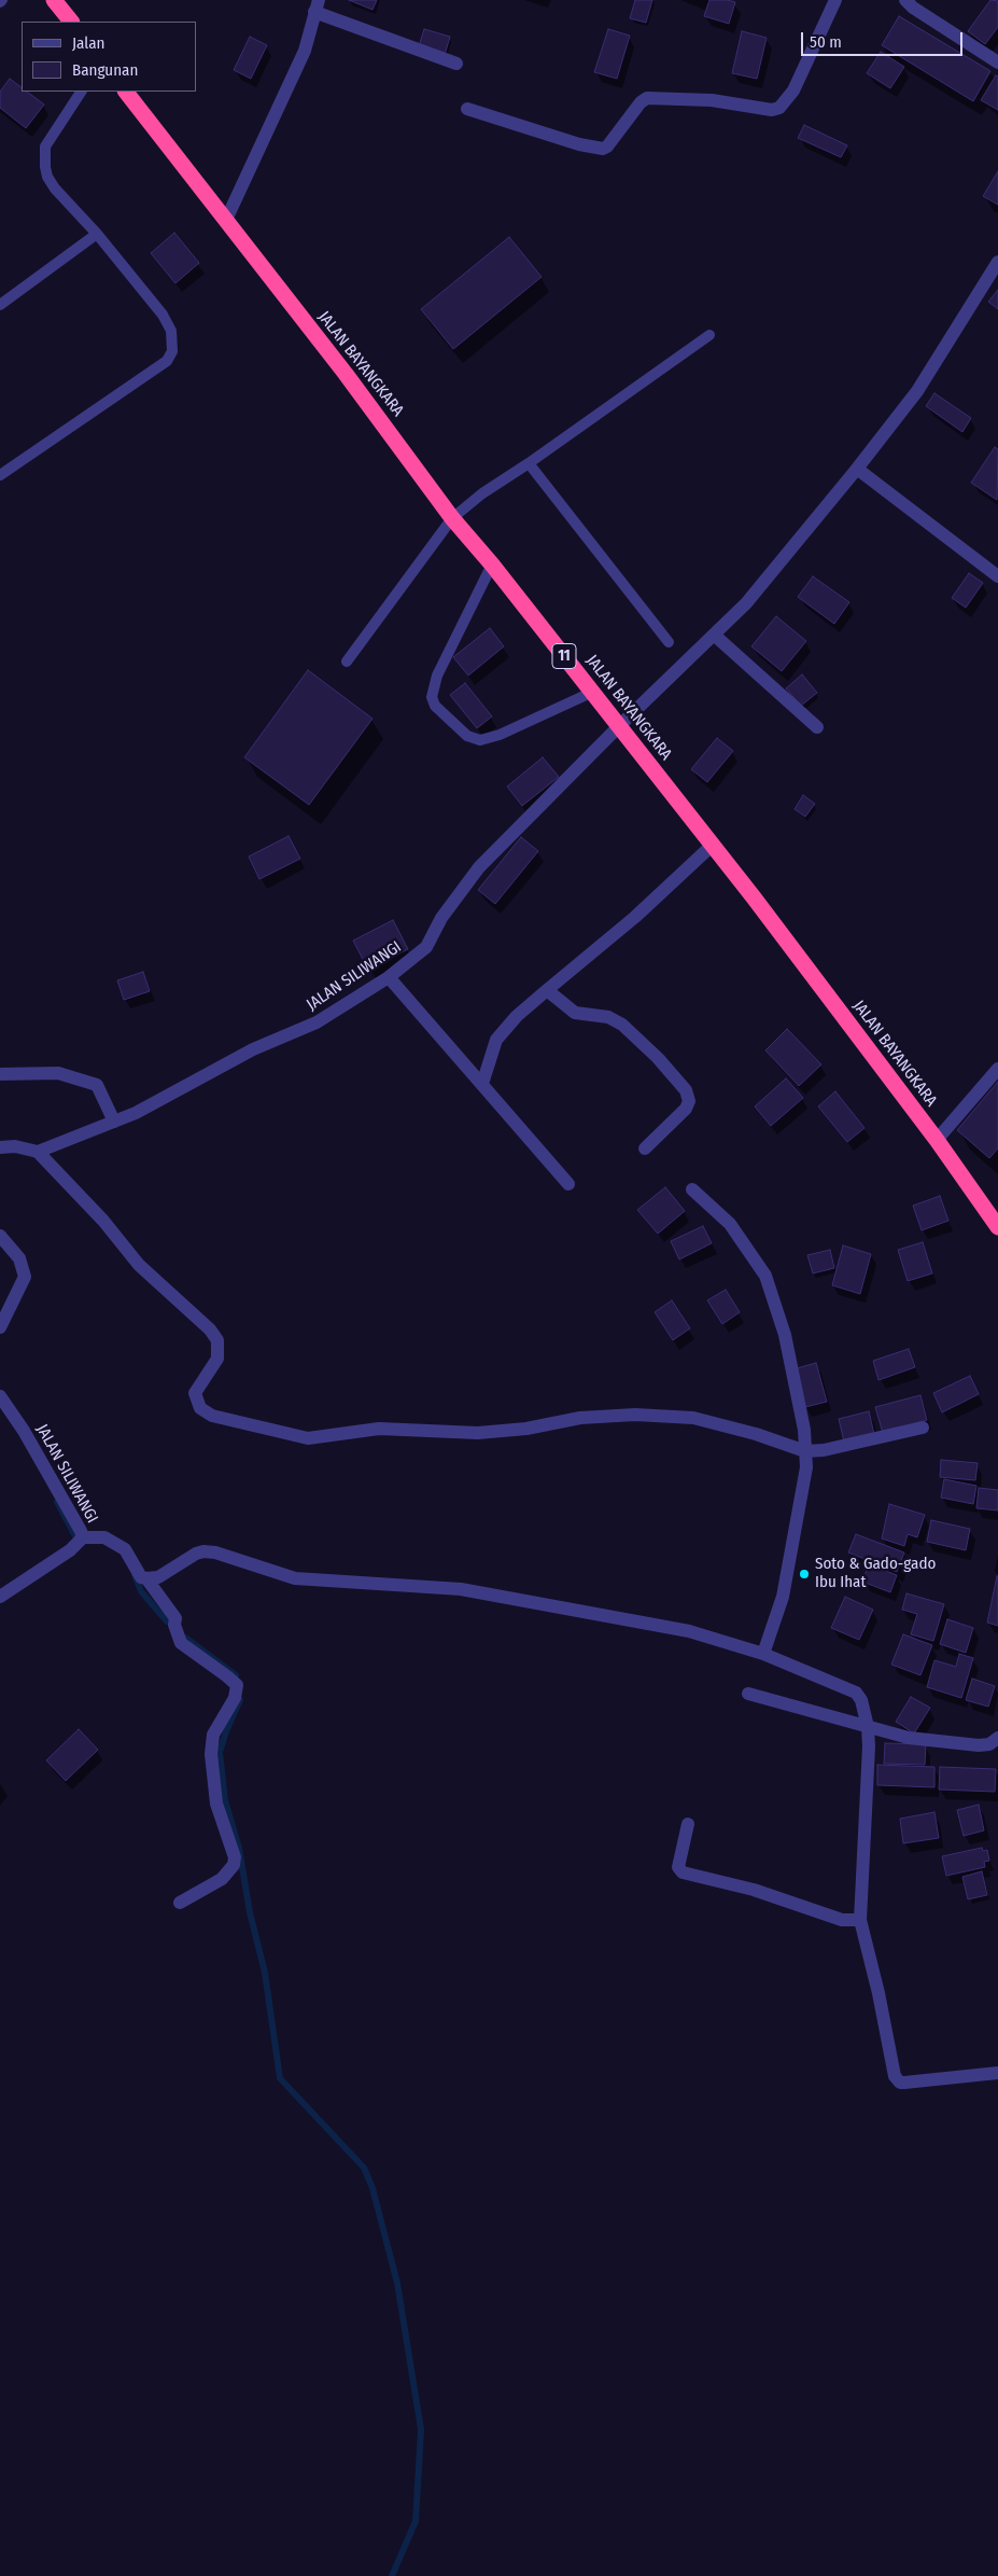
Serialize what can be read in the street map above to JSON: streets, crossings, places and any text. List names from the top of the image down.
{
  "streets": {
    "highway": ["JALAN BAYANGKARA", "11"],
    "street": ["JALAN SILIWANGI"]
  },
  "crossings": [
    ["JALAN BAYANGKARA", "JALAN SILIWANGI"]
  ],
  "places": ["Soto & Gado-gado Ibu Ihat"],
  "legend": ["Jalan", "Bangunan"],
  "scale_bar": "50 m"
}
